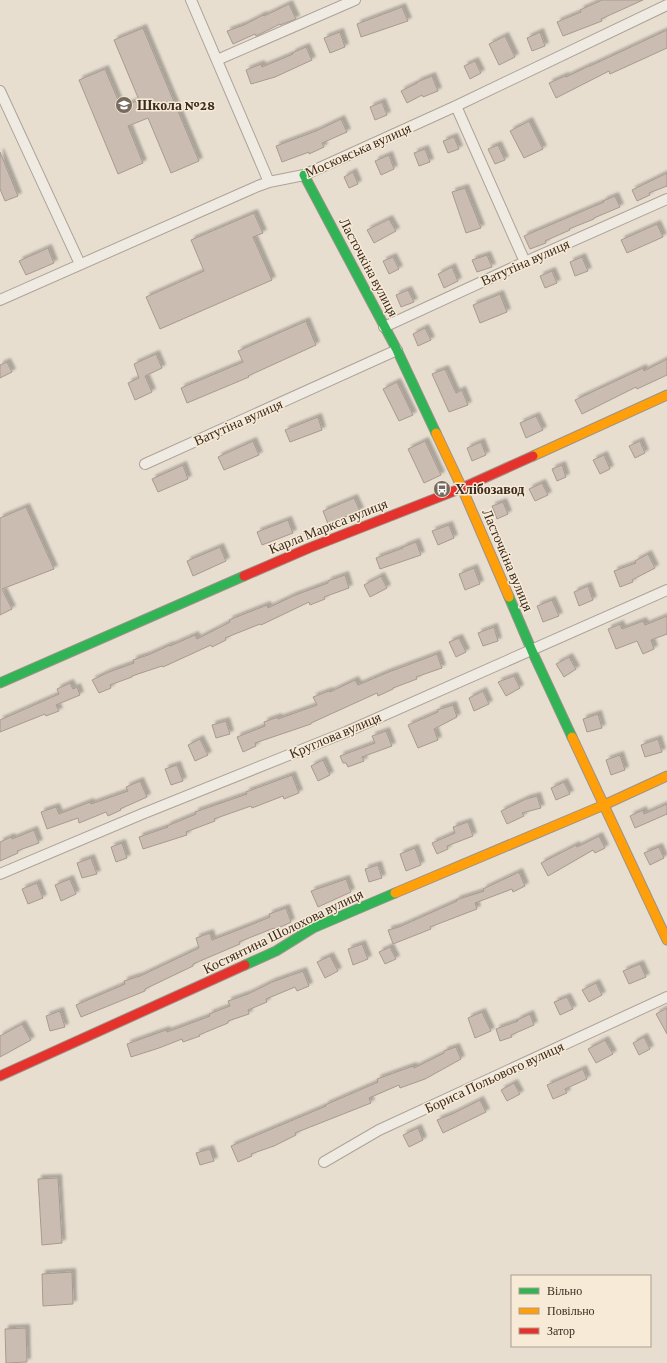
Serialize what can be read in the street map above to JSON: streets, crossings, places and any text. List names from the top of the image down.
{
  "streets": {
    "street": [
      "Московська вулиця",
      "Ватутіна вулиця",
      "Ласточкіна вулиця",
      "Карла Маркса вулиця",
      "Круглова вулиця",
      "Костянтина Шолохова вулиця",
      "Бориса Польового вулиця"
    ]
  },
  "crossings": [
    ["Московська вулиця", "Ласточкіна вулиця"],
    ["Ватутіна вулиця", "Ласточкіна вулиця"],
    ["Ласточкіна вулиця", "Карла Маркса вулиця"],
    ["Ласточкіна вулиця", "Круглова вулиця"],
    ["Ласточкіна вулиця", "Костянтина Шолохова вулиця"]
  ],
  "places": {
    "school or university": ["Школа №28"],
    "bus stop": ["Хлібозавод"]
  },
  "legend": ["Вільно", "Повільно", "Затор"]
}
